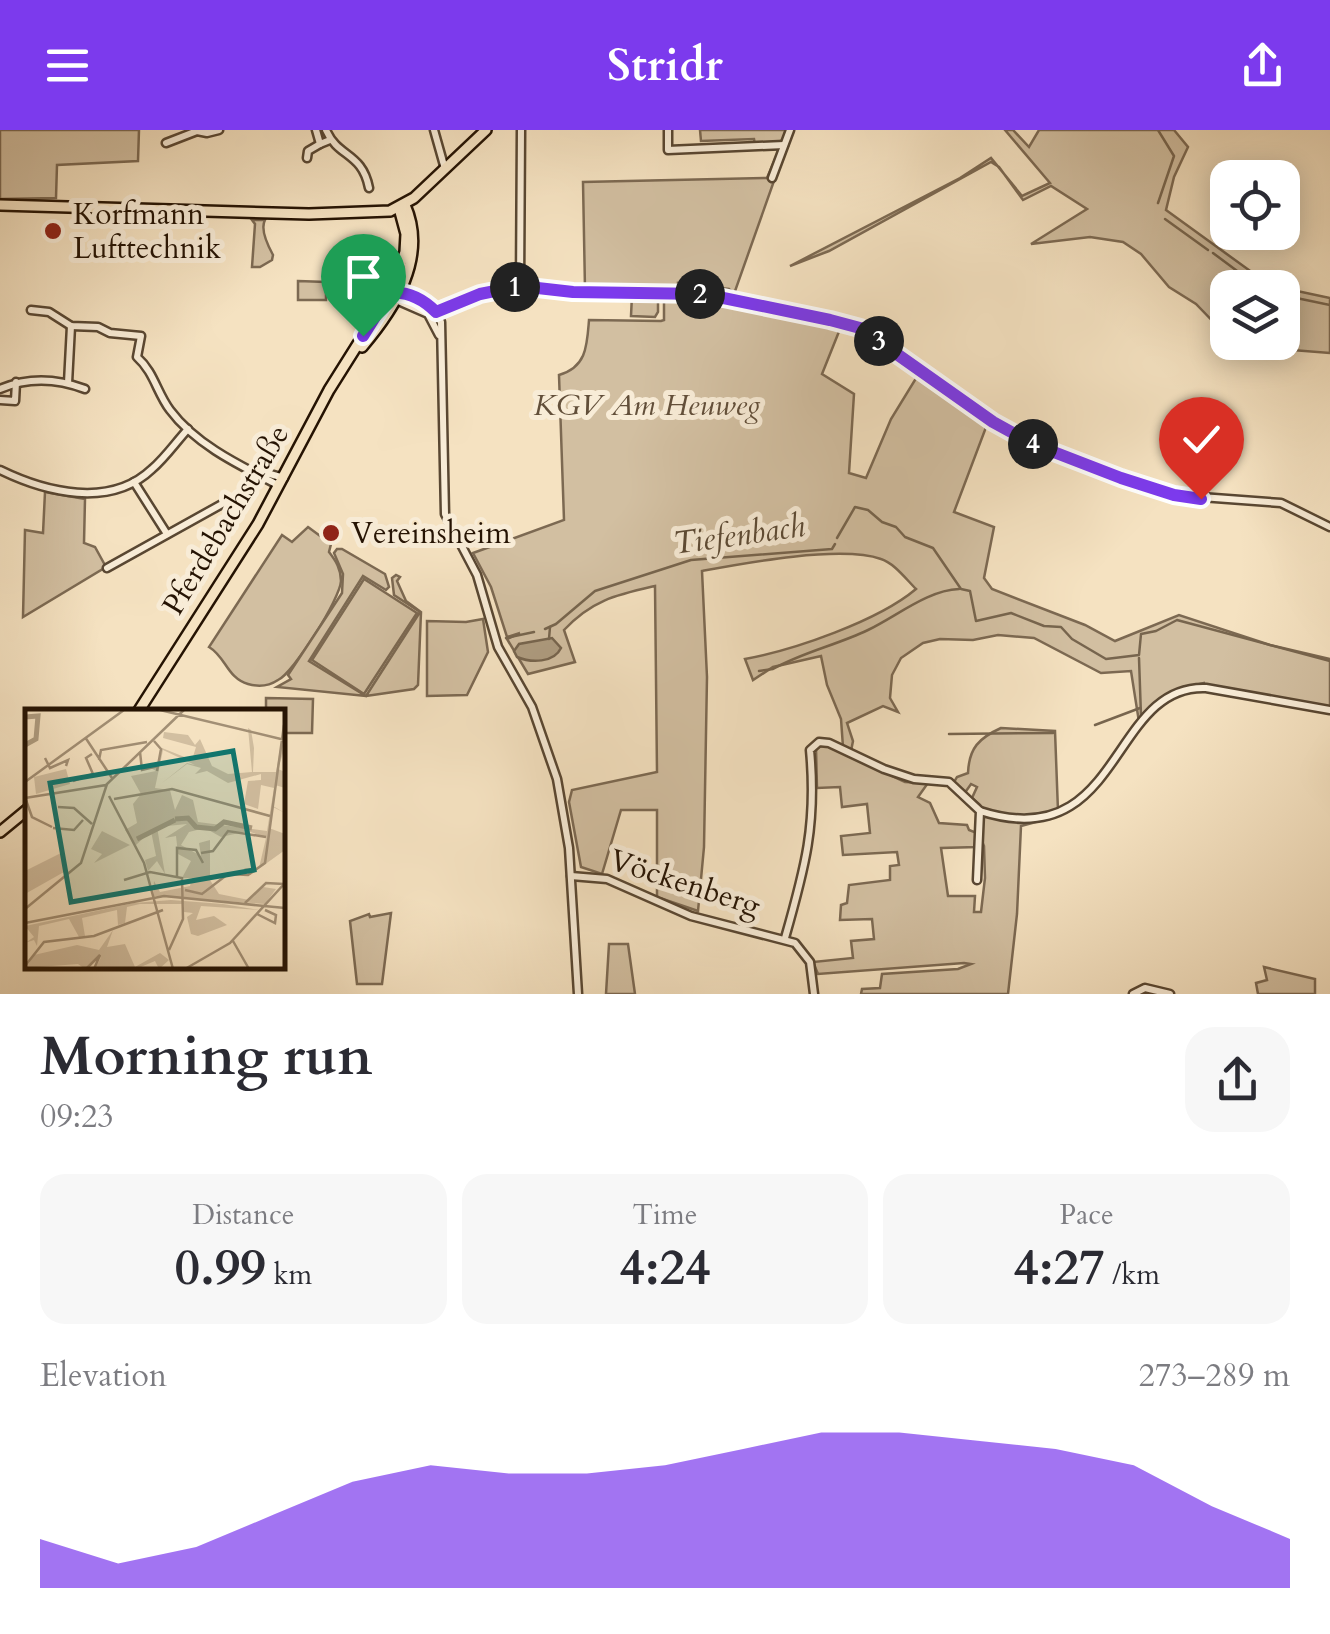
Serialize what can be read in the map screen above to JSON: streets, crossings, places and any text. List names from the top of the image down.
{
  "streets": {
    "main road": ["Pferdebachstraße"],
    "street": ["Vöckenberg"]
  },
  "water": ["Tiefenbach"],
  "parks": ["KGV Am Heuweg"],
  "places": ["Korfmann Lufttechnik", "Vereinsheim"],
  "page": {
    "header": "Stridr",
    "pins": [
      "1",
      "2",
      "3",
      "4"
    ],
    "heading": ["Morning run", "09:23"],
    "stats": [
      ["Distance", "0.99 km"],
      ["Time", "4:24"],
      ["Pace", "4:27 /km"]
    ],
    "chart": ["Elevation", "273–289 m"]
  }
}
